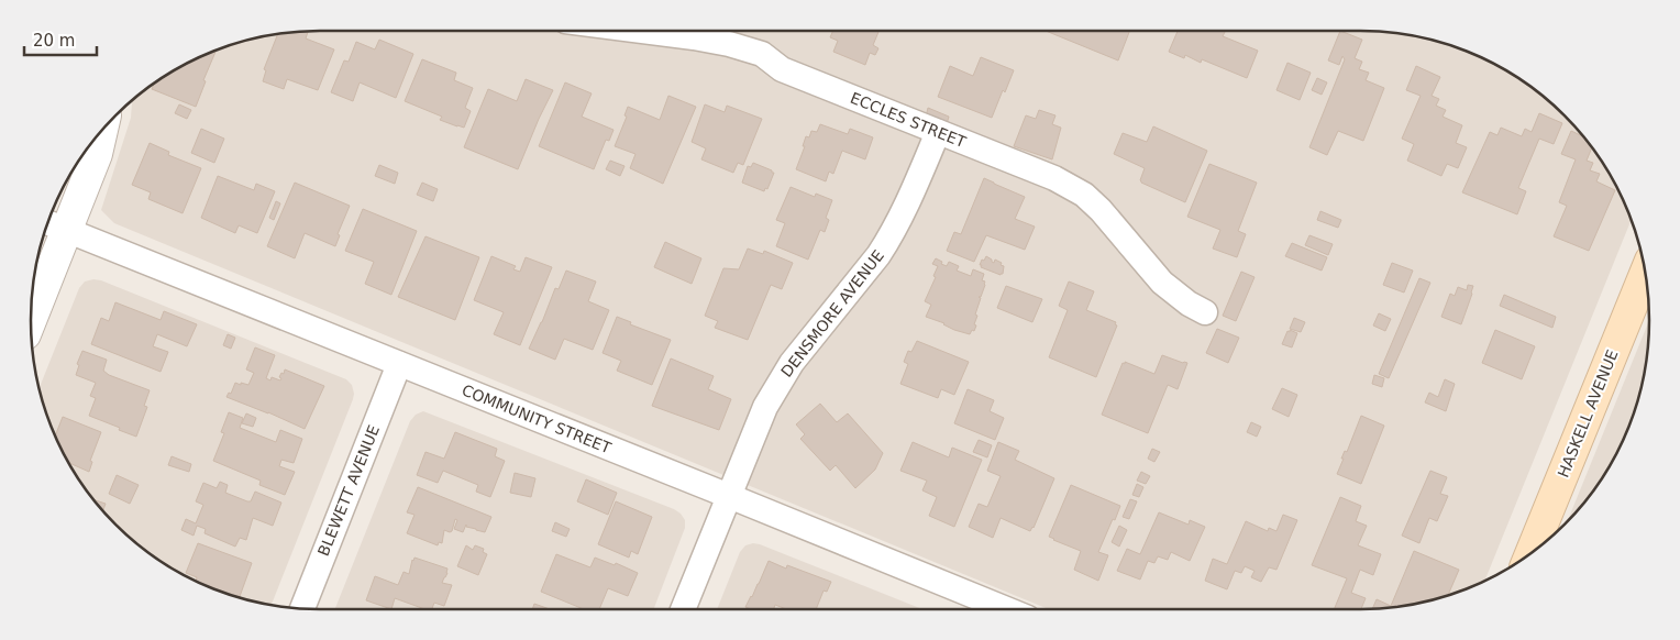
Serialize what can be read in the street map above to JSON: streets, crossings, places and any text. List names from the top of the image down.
{
  "streets": {
    "main road": ["HASKELL AVENUE"],
    "street": [
      "ECCLES STREET",
      "DENSMORE AVENUE",
      "COMMUNITY STREET",
      "BLEWETT AVENUE"
    ]
  },
  "crossings": [
    ["ECCLES STREET", "DENSMORE AVENUE"],
    ["DENSMORE AVENUE", "COMMUNITY STREET"],
    ["COMMUNITY STREET", "BLEWETT AVENUE"]
  ],
  "scale_bar": "20 m"
}
